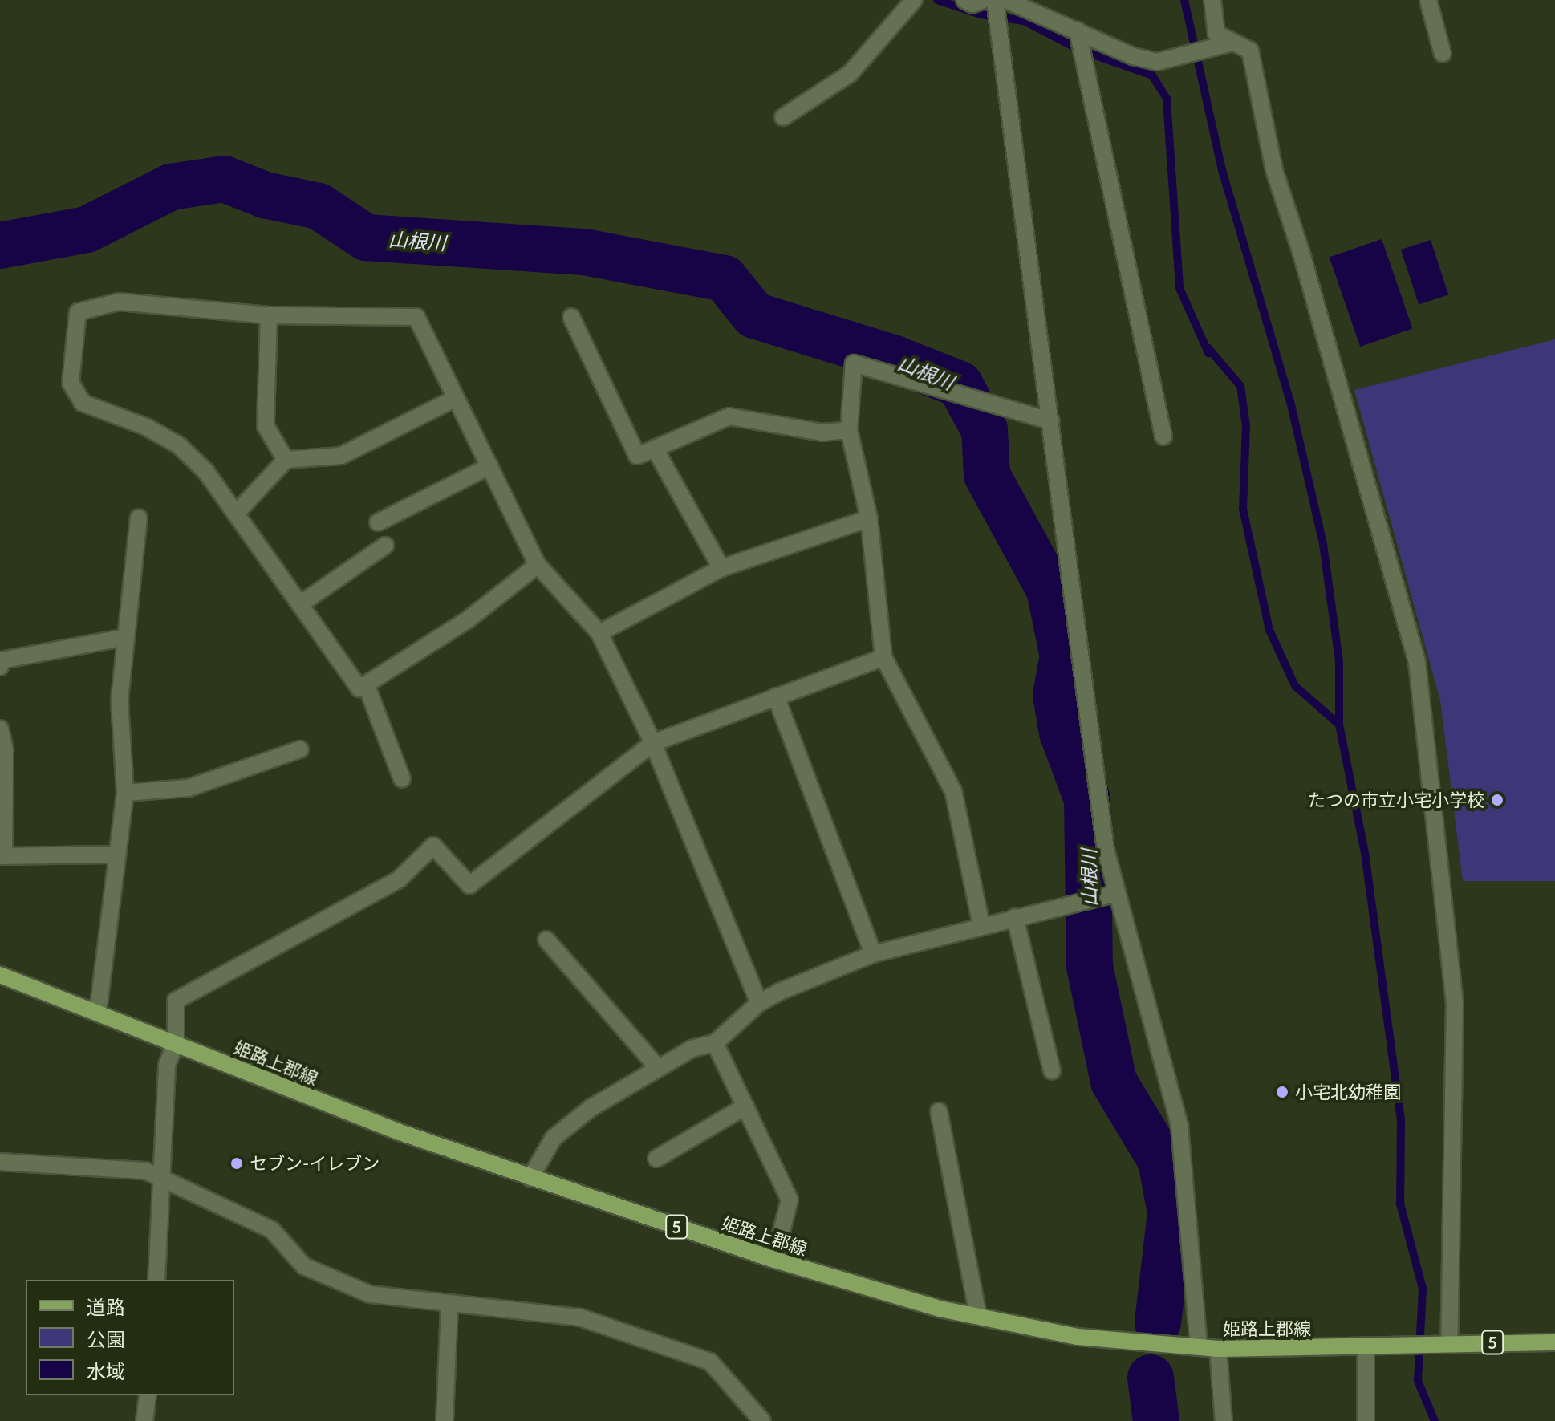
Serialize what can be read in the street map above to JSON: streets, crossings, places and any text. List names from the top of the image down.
{
  "streets": {
    "main road": ["姫路上郡線", "5"]
  },
  "water": ["山根川"],
  "places": ["たつの市立小宅小学校", "小宅北幼稚園", "セブン-イレブン"],
  "legend": ["道路", "公園", "水域"]
}
